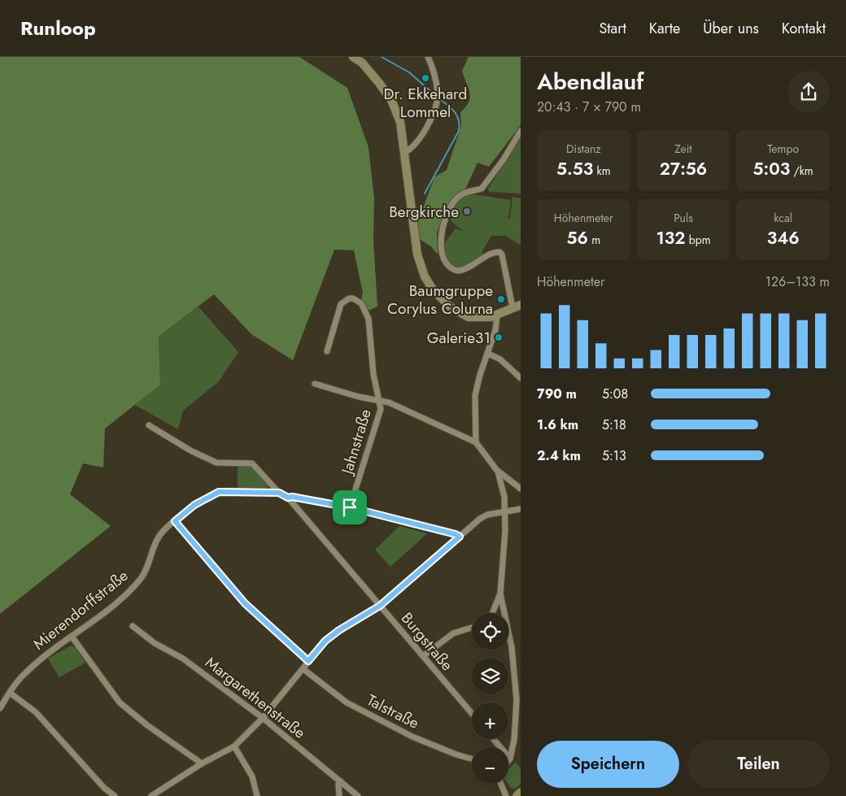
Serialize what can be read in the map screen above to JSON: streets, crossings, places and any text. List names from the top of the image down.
{
  "streets": {
    "street": [
      "Jahnstraße",
      "Mierendorffstraße",
      "Burgstraße",
      "Margarethenstraße",
      "Talstraße"
    ]
  },
  "crossings": [
    ["Mierendorffstraße", "Burgstraße"]
  ],
  "places": [
    "Dr. Ekkehard Lommel",
    "Bergkirche",
    "Baumgruppe Corylus Colurna",
    "Galerie31"
  ],
  "page": {
    "header": "Runloop",
    "nav": [
      "Start",
      "Karte",
      "Über uns",
      "Kontakt"
    ],
    "heading": ["Abendlauf", "20:43 · 7 × 790 m"],
    "stats": [
      ["Distanz", "5.53 km"],
      ["Zeit", "27:56"],
      ["Tempo", "5:03 /km"],
      ["Höhenmeter", "56 m"],
      ["Puls", "132 bpm"],
      ["kcal", "346"]
    ],
    "chart": ["Höhenmeter", "126–133 m"],
    "list": [
      {
        "name": "790 m",
        "note": "5:08"
      },
      {
        "name": "1.6 km",
        "note": "5:18"
      },
      {
        "name": "2.4 km",
        "note": "5:13"
      }
    ],
    "map_buttons": ["+", "−"],
    "buttons": ["Speichern", "Teilen"]
  }
}
